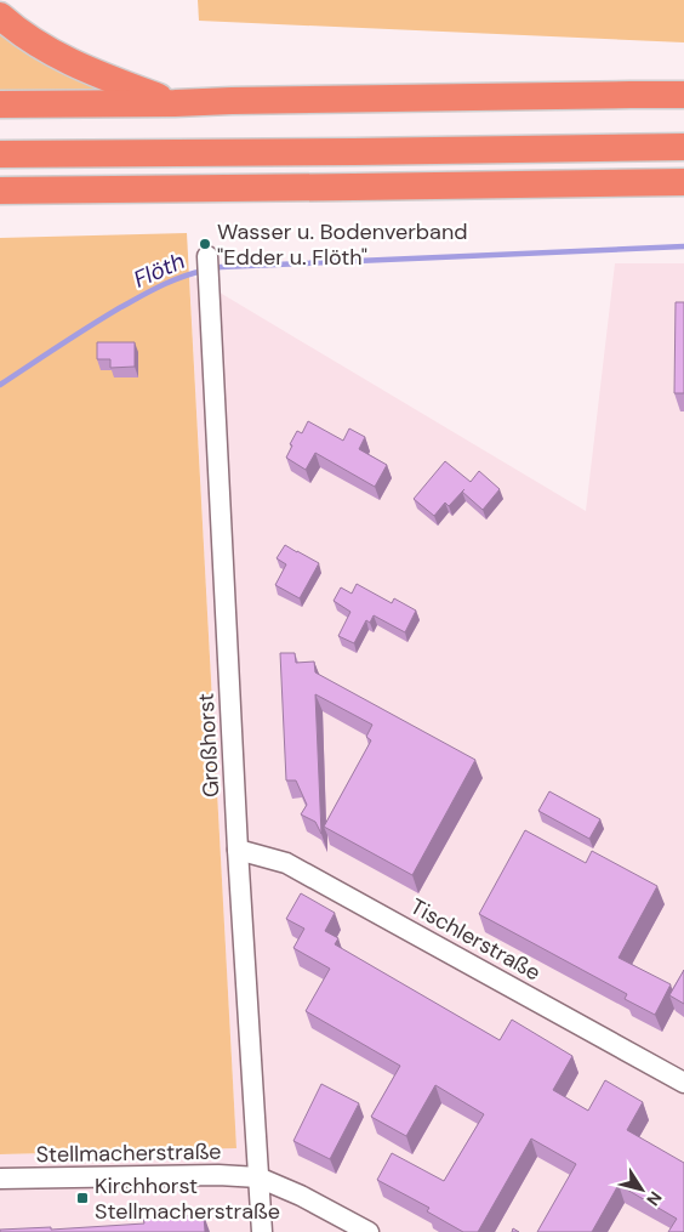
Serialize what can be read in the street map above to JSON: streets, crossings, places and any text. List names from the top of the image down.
{
  "streets": {
    "street": ["Großhorst", "Tischlerstraße", "Stellmacherstraße"]
  },
  "crossings": [
    ["Großhorst", "Tischlerstraße"],
    ["Großhorst", "Stellmacherstraße"]
  ],
  "water": ["Flöth"],
  "places": {
    "other": ["Wasser u. Bodenverband \"Edder u. Flöth\""],
    "transit": ["Kirchhorst Stellmacherstraße"]
  },
  "north": "bottom right"
}
